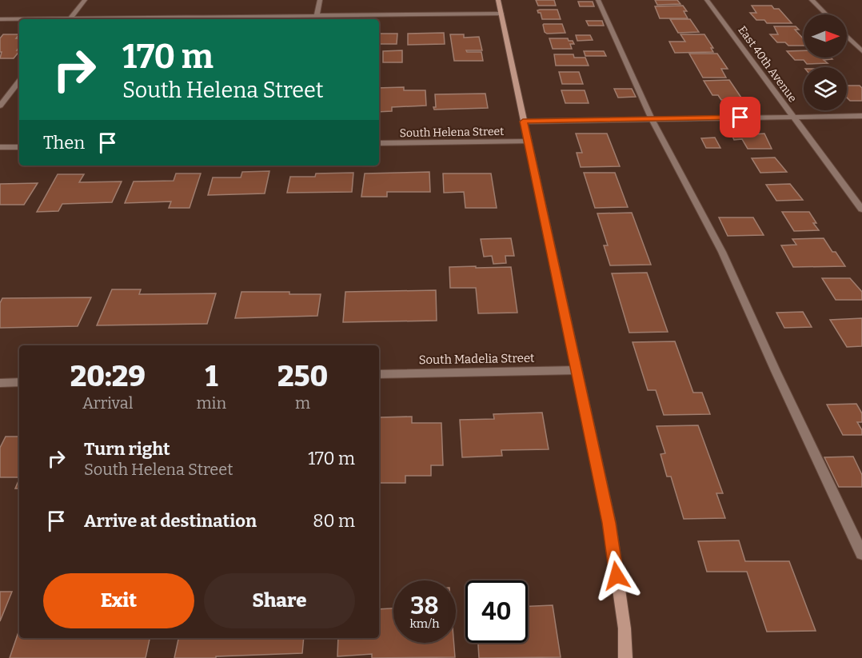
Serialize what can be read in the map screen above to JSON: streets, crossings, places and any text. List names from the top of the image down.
{
  "streets": {
    "street": ["East 40th Avenue", "South Helena Street", "South Madelia Street"]
  },
  "north": "right",
  "page": {
    "turn": ["170 m", "South Helena Street"],
    "then": "Then",
    "eta": [
      "20:29",
      "Arrival",
      "1",
      "min",
      "250",
      "m"
    ],
    "list": [
      {
        "name": "Turn right",
        "note": "South Helena Street",
        "value": "170 m"
      },
      {
        "name": "Arrive at destination",
        "value": "80 m"
      }
    ],
    "buttons": ["Exit", "Share"],
    "speed": "38 km/h",
    "limit": "40"
  }
}
